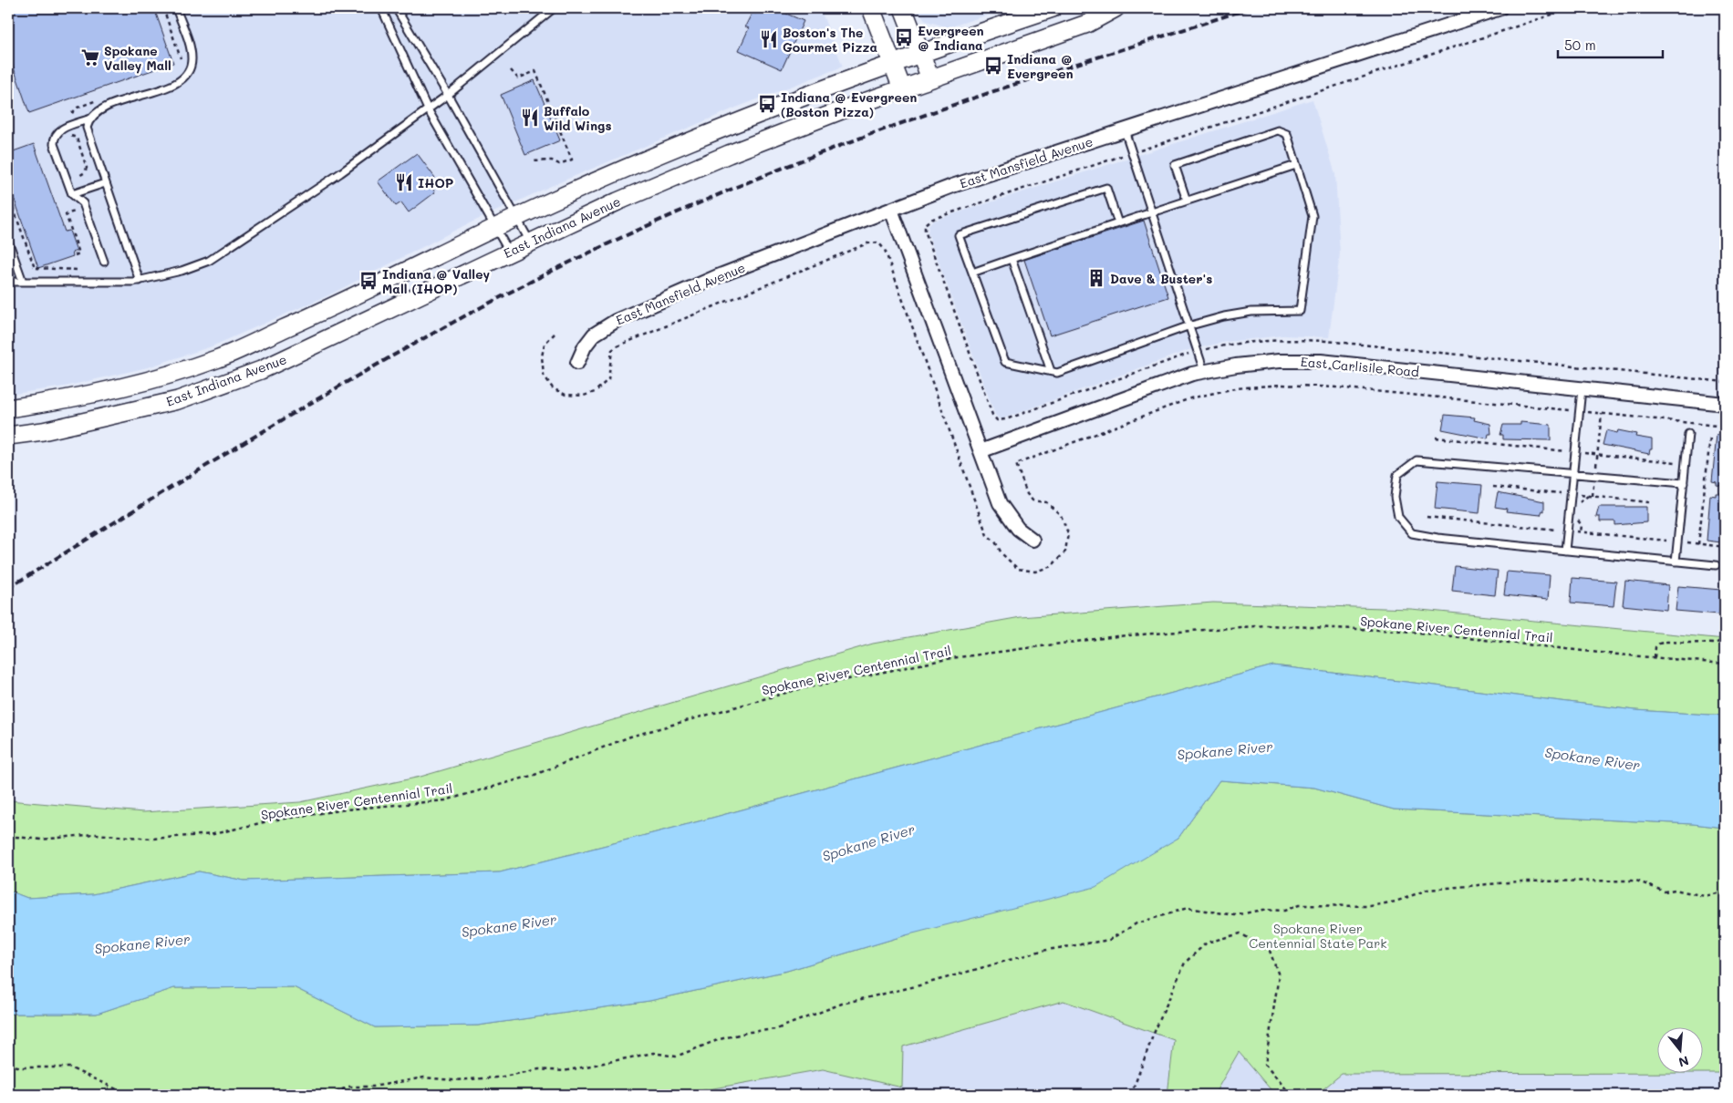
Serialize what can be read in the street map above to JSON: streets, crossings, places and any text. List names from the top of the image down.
{
  "streets": {
    "main road": ["East Indiana Avenue"],
    "street": ["East Mansfield Avenue", "East Carlisile Road"],
    "path": ["Spokane River Centennial Trail"]
  },
  "water": ["Spokane River"],
  "parks": ["Spokane River Centennial State Park"],
  "places": {
    "bus stop": [
      "Evergreen @ Indiana",
      "Indiana @ Evergreen",
      "Indiana @ Evergreen (Boston Pizza)",
      "Indiana @ Valley Mall (IHOP)"
    ],
    "restaurant": ["Boston's The Gourmet Pizza", "Buffalo Wild Wings", "IHOP"],
    "supermarket": ["Spokane Valley Mall"],
    "building": ["Dave & Buster's"]
  },
  "scale_bar": "50 m",
  "north": "bottom"
}
